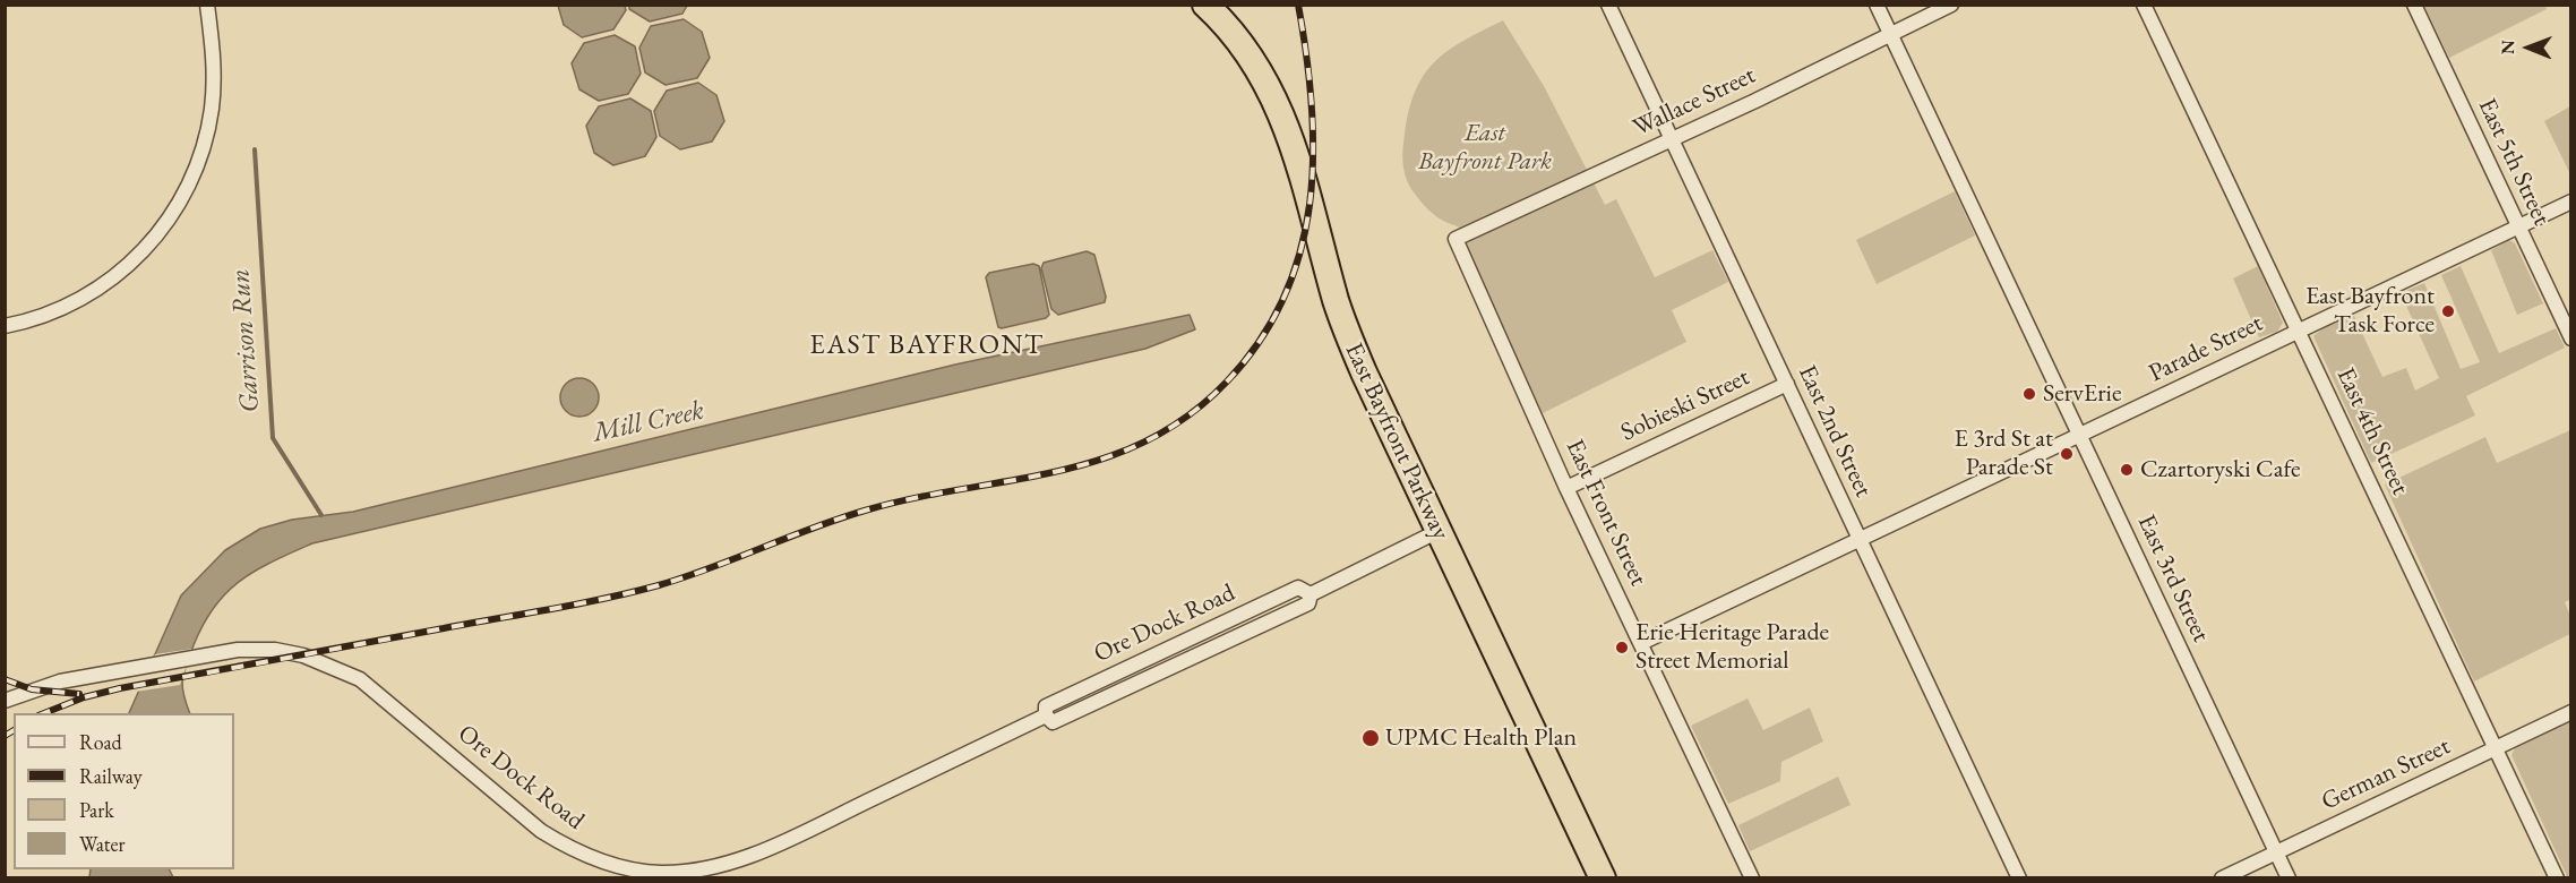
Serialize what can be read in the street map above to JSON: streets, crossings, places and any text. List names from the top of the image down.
{
  "streets": {
    "highway": ["East Bayfront Parkway"],
    "street": [
      "Wallace Street",
      "East 5th Street",
      "Parade Street",
      "Sobieski Street",
      "East 2nd Street",
      "East 4th Street",
      "East Front Street",
      "East 3rd Street",
      "Ore Dock Road",
      "German Street"
    ]
  },
  "crossings": [
    ["Wallace Street", "East 2nd Street"],
    ["Wallace Street", "East Front Street"],
    ["Wallace Street", "East 3rd Street"],
    ["East 5th Street", "Parade Street"],
    ["Parade Street", "East 2nd Street"],
    ["Parade Street", "East 4th Street"],
    ["Parade Street", "East Front Street"],
    ["Parade Street", "East 3rd Street"],
    ["Sobieski Street", "East 2nd Street"],
    ["Sobieski Street", "East Front Street"],
    ["East 4th Street", "German Street"],
    ["East Bayfront Parkway", "Ore Dock Road"],
    ["East 3rd Street", "German Street"]
  ],
  "districts": ["EAST BAYFRONT"],
  "water": ["Garrison Run", "Mill Creek"],
  "parks": ["East Bayfront Park"],
  "places": [
    "East Bayfront Task Force",
    "ServErie",
    "E 3rd St at Parade St",
    "Czartoryski Cafe",
    "Erie Heritage Parade Street Memorial",
    "UPMC Health Plan"
  ],
  "legend": [
    "Road",
    "Railway",
    "Park",
    "Water"
  ],
  "north": "left"
}
